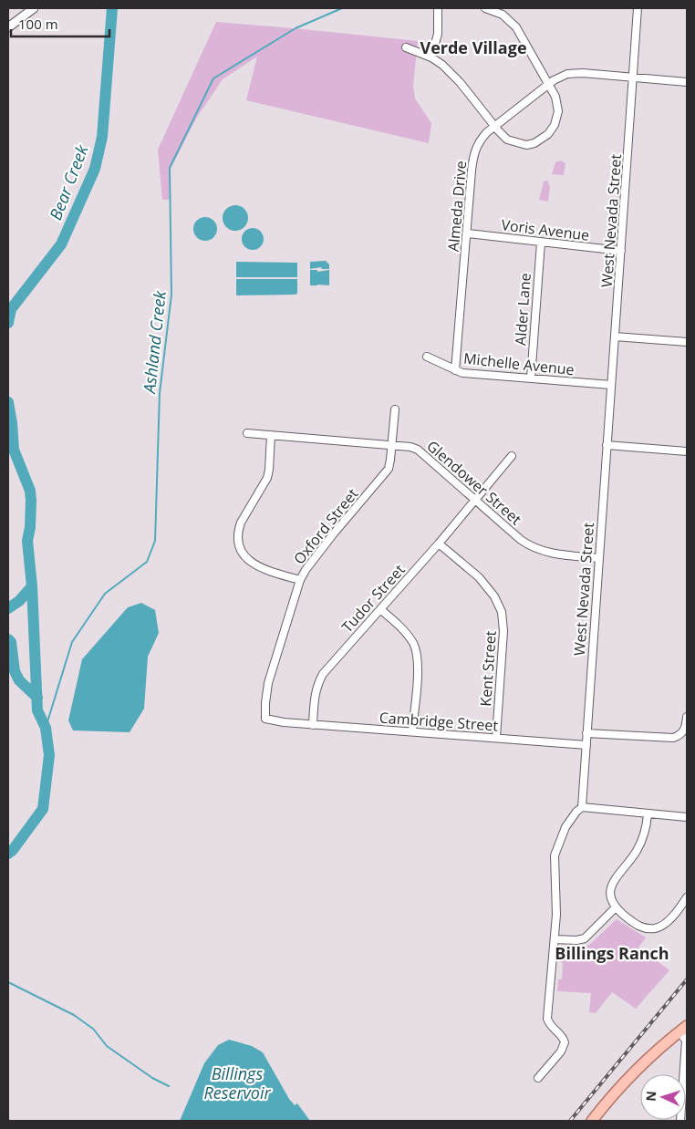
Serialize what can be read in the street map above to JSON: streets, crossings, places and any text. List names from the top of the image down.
{
  "streets": {
    "street": [
      "Almeda Drive",
      "West Nevada Street",
      "Voris Avenue",
      "Alder Lane",
      "Michelle Avenue",
      "Glendower Street",
      "Oxford Street",
      "Tudor Street",
      "Kent Street",
      "Cambridge Street"
    ]
  },
  "crossings": [
    ["Almeda Drive", "West Nevada Street"],
    ["Almeda Drive", "Voris Avenue"],
    ["Almeda Drive", "Michelle Avenue"],
    ["West Nevada Street", "Voris Avenue"],
    ["West Nevada Street", "Michelle Avenue"],
    ["West Nevada Street", "Glendower Street"],
    ["West Nevada Street", "Cambridge Street"],
    ["Voris Avenue", "Alder Lane"],
    ["Alder Lane", "Michelle Avenue"],
    ["Glendower Street", "Oxford Street"],
    ["Glendower Street", "Tudor Street"],
    ["Oxford Street", "Cambridge Street"],
    ["Tudor Street", "Kent Street"],
    ["Tudor Street", "Cambridge Street"],
    ["Kent Street", "Cambridge Street"]
  ],
  "districts": ["Verde Village", "Billings Ranch"],
  "water": ["Bear Creek", "Ashland Creek", "Billings Reservoir"],
  "scale_bar": "100 m",
  "north": "left"
}
